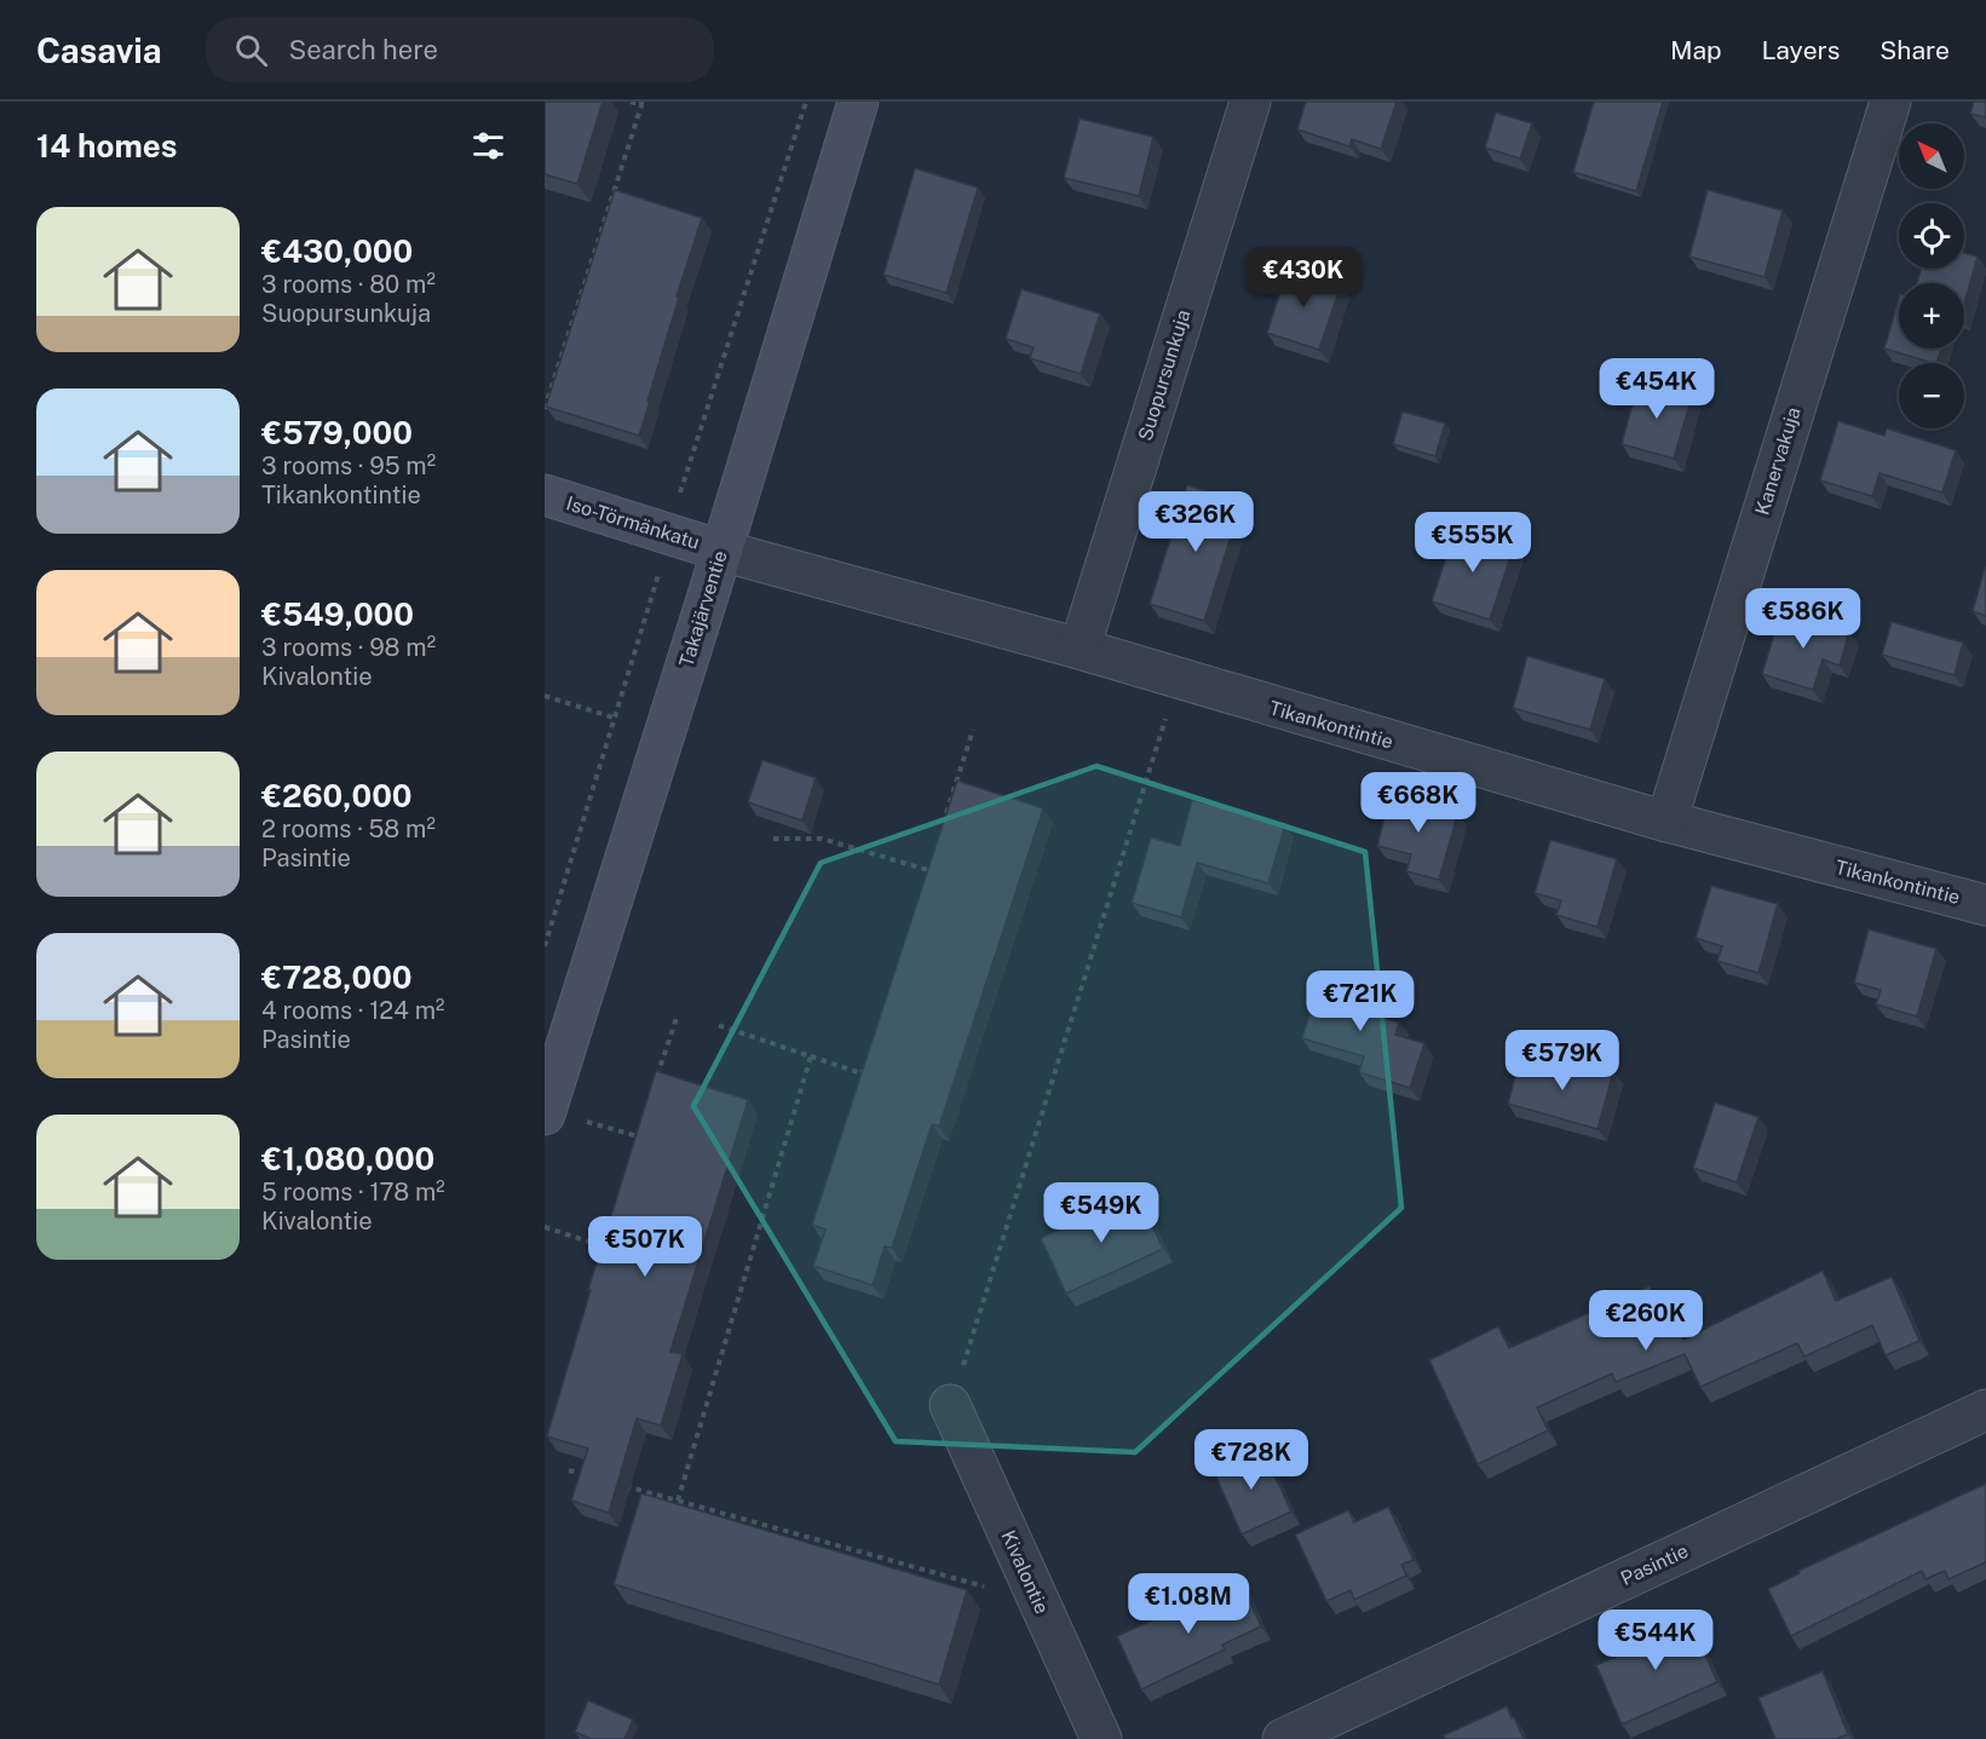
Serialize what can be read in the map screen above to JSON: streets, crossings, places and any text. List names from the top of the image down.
{
  "streets": {
    "street": [
      "Suopursunkuja",
      "Kanervakuja",
      "Iso-Törmänkatu",
      "Takajärventie",
      "Tikankontintie",
      "Pasintie",
      "Kivalontie"
    ]
  },
  "crossings": [
    ["Suopursunkuja", "Tikankontintie"],
    ["Kanervakuja", "Tikankontintie"],
    ["Iso-Törmänkatu", "Takajärventie"],
    ["Iso-Törmänkatu", "Tikankontintie"],
    ["Takajärventie", "Tikankontintie"]
  ],
  "north": "top left",
  "page": {
    "header": "Casavia",
    "search": "Search here",
    "nav": ["Map", "Layers", "Share"],
    "heading": "14 homes",
    "map_buttons": ["+", "−"],
    "list": [
      {
        "name": "€430,000",
        "note": "3 rooms · 80 m² · Suopursunkuja"
      },
      {
        "name": "€579,000",
        "note": "3 rooms · 95 m² · Tikankontintie"
      },
      {
        "name": "€549,000",
        "note": "3 rooms · 98 m² · Kivalontie"
      },
      {
        "name": "€260,000",
        "note": "2 rooms · 58 m² · Pasintie"
      },
      {
        "name": "€728,000",
        "note": "4 rooms · 124 m² · Pasintie"
      },
      {
        "name": "€1,080,000",
        "note": "5 rooms · 178 m² · Kivalontie"
      }
    ],
    "price": [
      "€430K",
      "€454K",
      "€326K",
      "€555K",
      "€586K",
      "€668K",
      "€721K",
      "€579K",
      "€549K",
      "€507K",
      "€260K",
      "€728K",
      "€1.08M",
      "€544K"
    ]
  }
}
